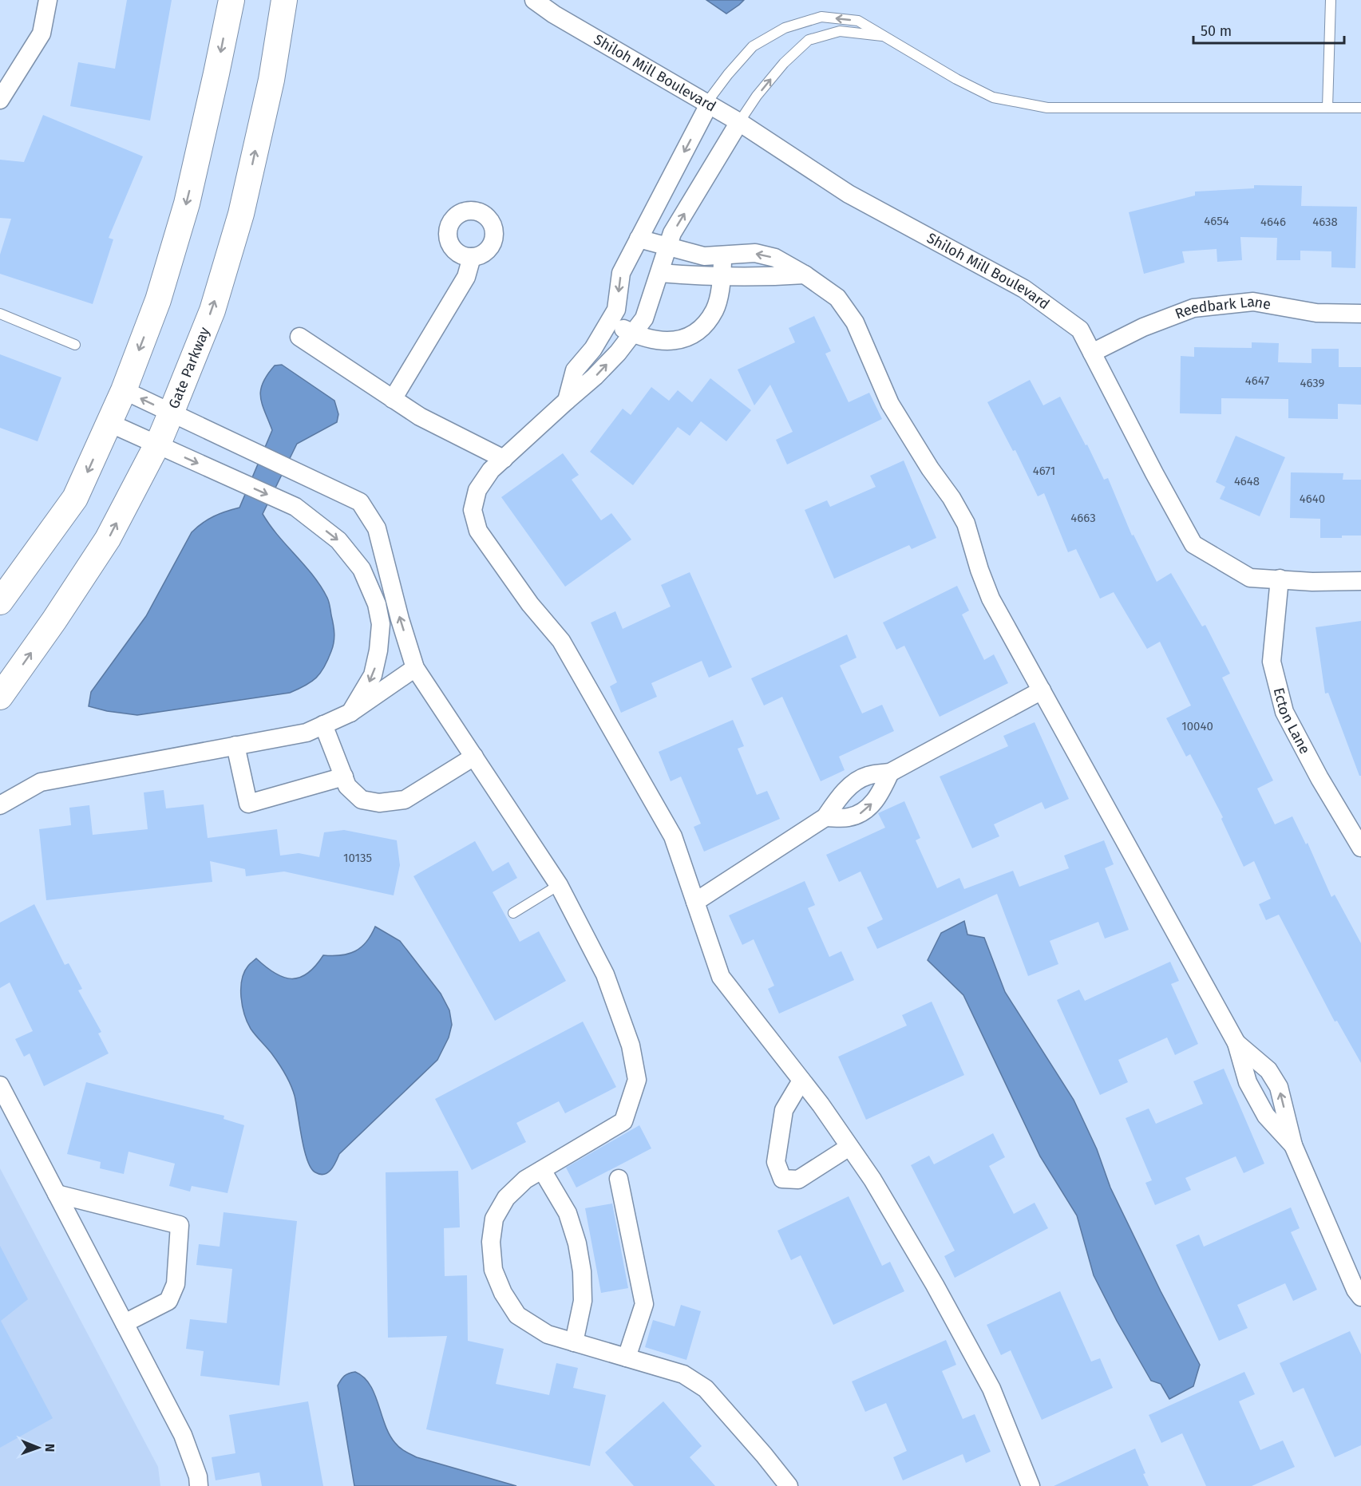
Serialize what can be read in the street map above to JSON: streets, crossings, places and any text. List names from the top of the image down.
{
  "streets": {
    "main road": ["Gate Parkway"],
    "street": ["Shiloh Mill Boulevard", "Reedbark Lane", "Ecton Lane"]
  },
  "crossings": [
    ["Shiloh Mill Boulevard", "Reedbark Lane"],
    ["Shiloh Mill Boulevard", "Ecton Lane"]
  ],
  "house_numbers": [
    "4654",
    "4646",
    "4638",
    "4647",
    "4639",
    "4671",
    "4648",
    "4640",
    "4663",
    "10040",
    "10135"
  ],
  "scale_bar": "50 m",
  "north": "right"
}
